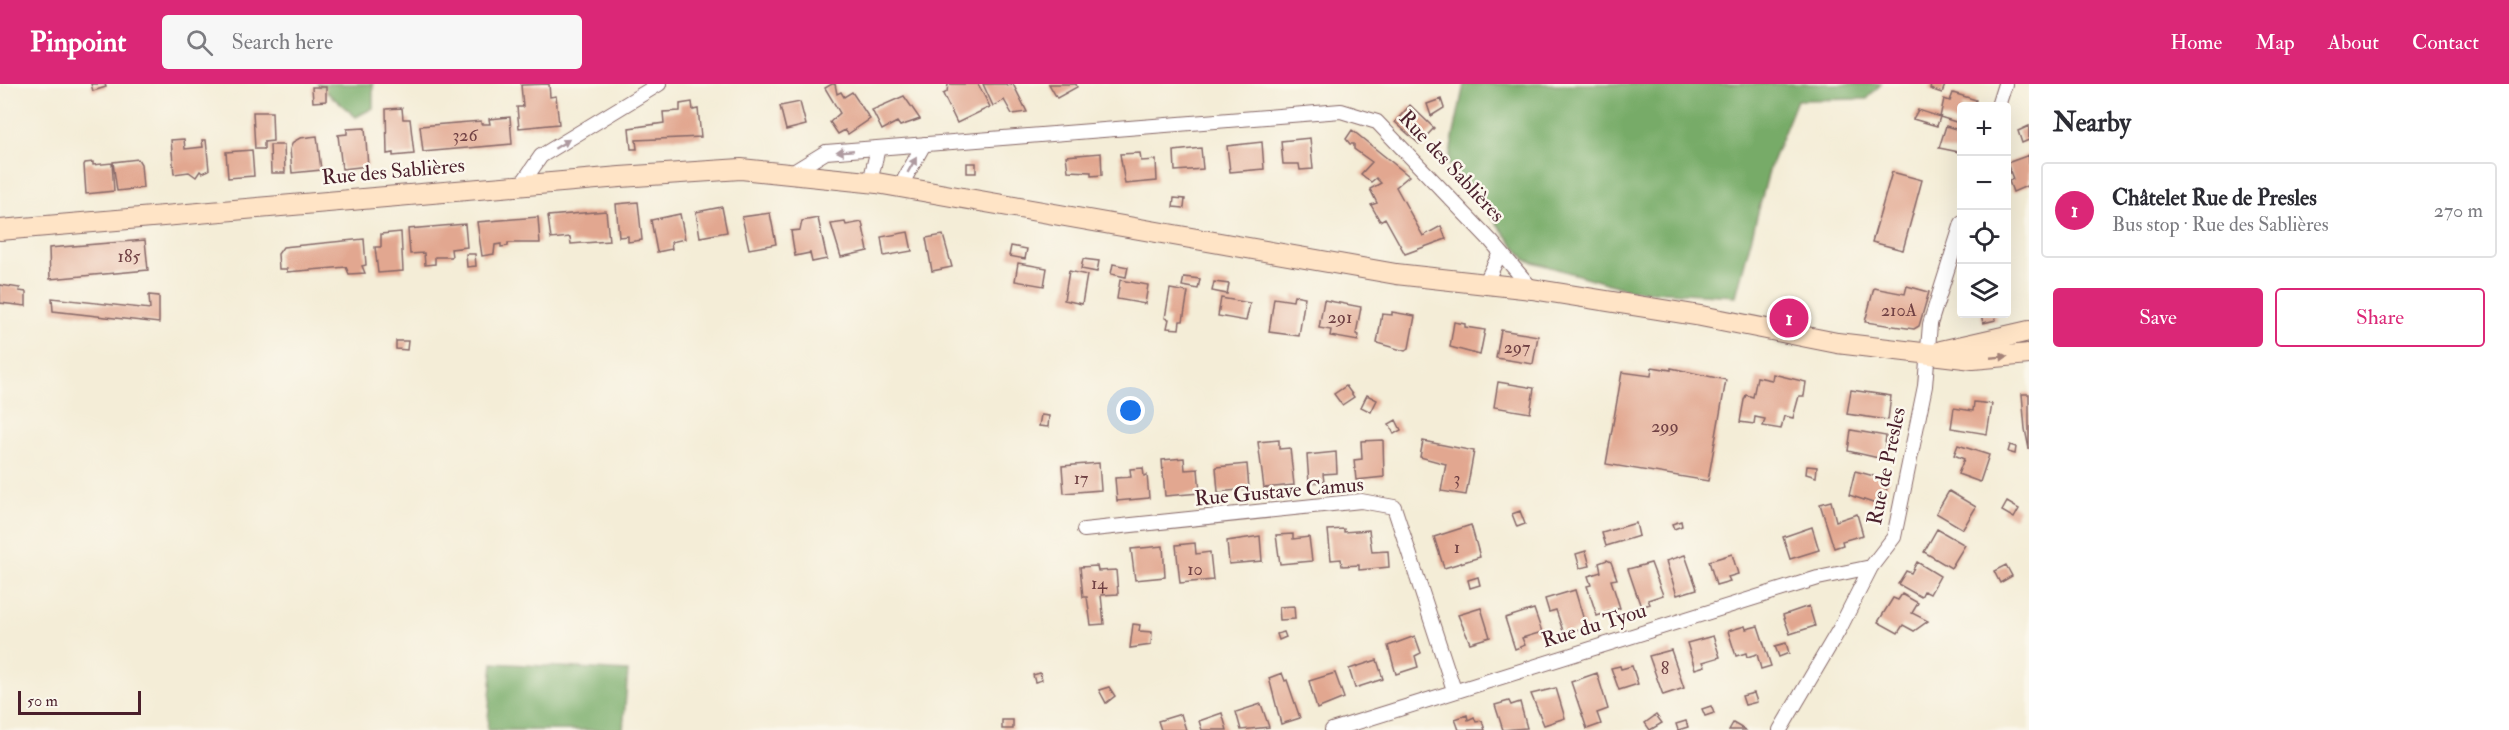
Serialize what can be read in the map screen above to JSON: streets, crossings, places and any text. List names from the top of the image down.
{
  "streets": {
    "main road": ["Rue des Sablières"],
    "street": ["Rue de Presles", "Rue Gustave Camus", "Rue du Tyou"]
  },
  "crossings": [
    ["Rue des Sablières", "Rue de Presles"],
    ["Rue de Presles", "Rue du Tyou"],
    ["Rue Gustave Camus", "Rue du Tyou"]
  ],
  "house_numbers": [
    "326",
    "185",
    "210A",
    "291",
    "297",
    "299",
    "17",
    "3",
    "1",
    "10",
    "14",
    "8"
  ],
  "scale_bar": "50 m",
  "page": {
    "header": "Pinpoint",
    "search": "Search here",
    "nav": [
      "Home",
      "Map",
      "About",
      "Contact"
    ],
    "heading": "Nearby",
    "map_buttons": ["+", "−"],
    "list": [
      {
        "mark": "1",
        "name": "Châtelet Rue de Presles",
        "note": "Bus stop · Rue des Sablières",
        "value": "270 m"
      }
    ],
    "buttons": ["Save", "Share"],
    "pins": "1",
    "scale": "50 m"
  }
}
